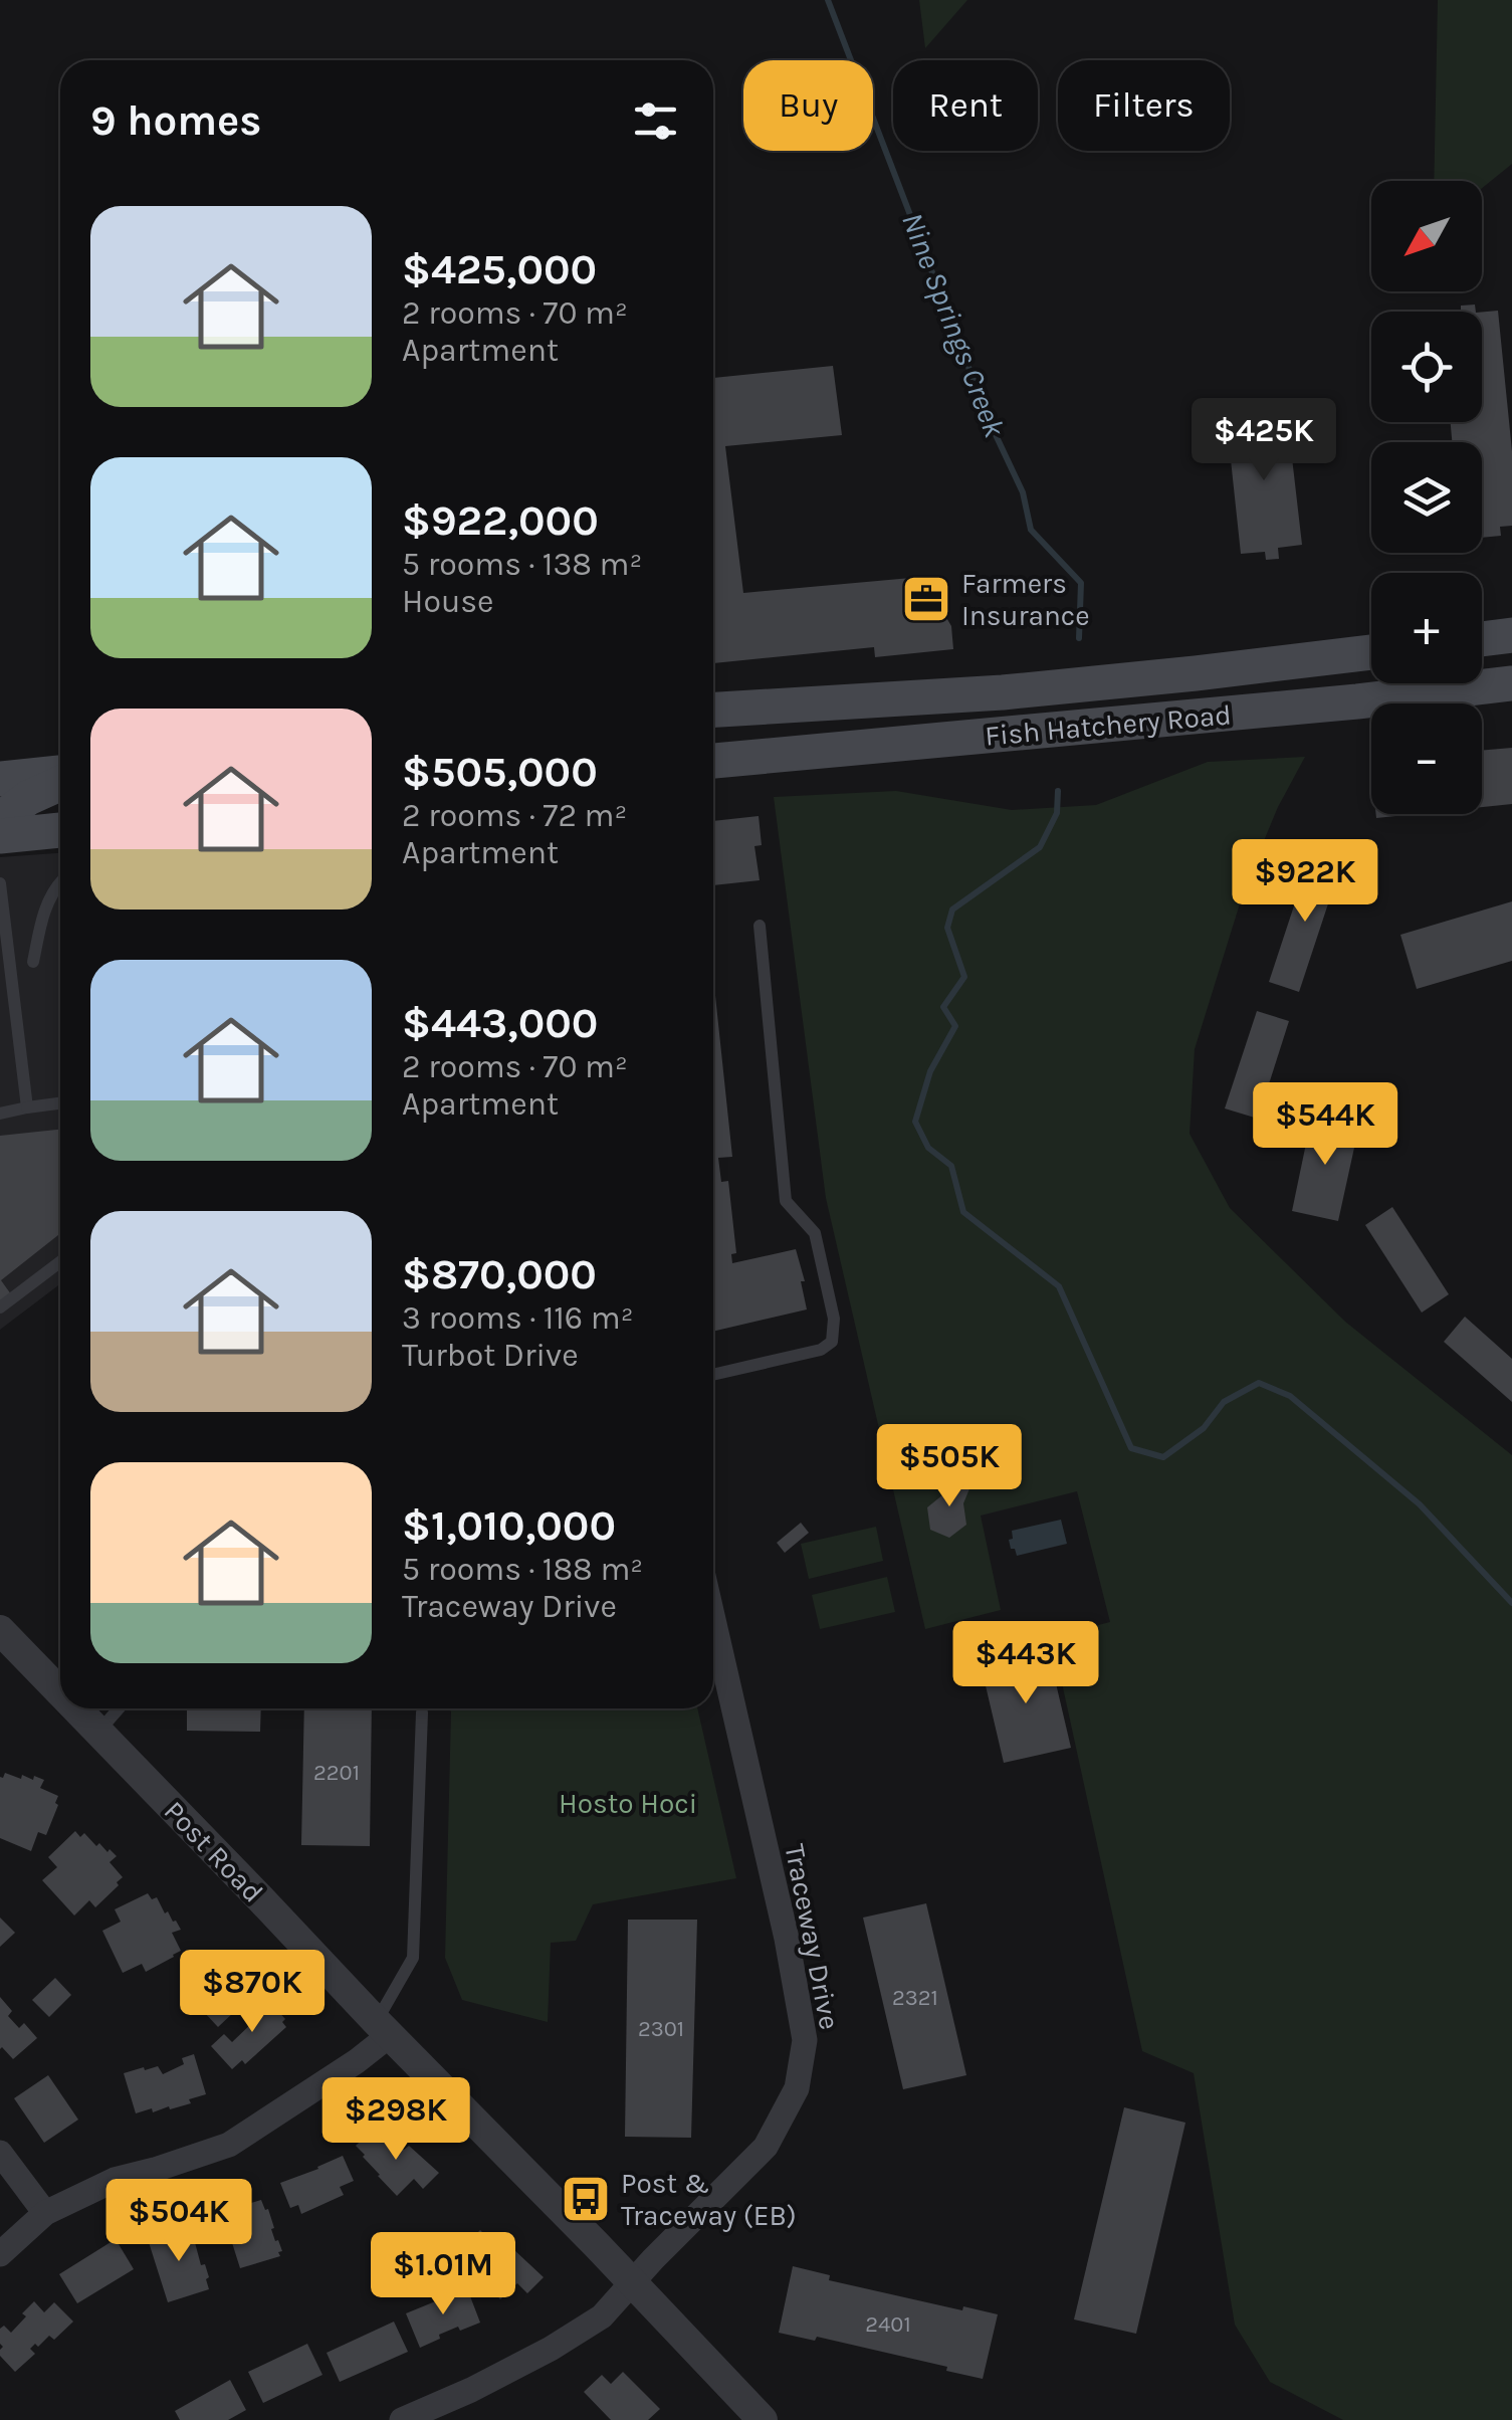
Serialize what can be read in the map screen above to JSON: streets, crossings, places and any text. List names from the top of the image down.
{
  "streets": {
    "main road": ["Fish Hatchery Road"],
    "street": ["Post Road", "Traceway Drive"]
  },
  "crossings": [
    ["Post Road", "Traceway Drive"]
  ],
  "water": ["Nine Springs Creek"],
  "parks": ["Hosto Hoci"],
  "places": {
    "office": ["Farmers Insurance"],
    "bus stop": ["Post & Traceway (EB)"]
  },
  "house_numbers": [
    "2201",
    "2321",
    "2301",
    "2401"
  ],
  "north": "bottom left",
  "page": {
    "chip": ["Buy", "Rent", "Filters"],
    "heading": "9 homes",
    "map_buttons": ["+", "−"],
    "list": [
      {
        "name": "$425,000",
        "note": "2 rooms · 70 m² · Apartment"
      },
      {
        "name": "$922,000",
        "note": "5 rooms · 138 m² · House"
      },
      {
        "name": "$505,000",
        "note": "2 rooms · 72 m² · Apartment"
      },
      {
        "name": "$443,000",
        "note": "2 rooms · 70 m² · Apartment"
      },
      {
        "name": "$870,000",
        "note": "3 rooms · 116 m² · Turbot Drive"
      },
      {
        "name": "$1,010,000",
        "note": "5 rooms · 188 m² · Traceway Drive"
      }
    ],
    "price": [
      "$425K",
      "$922K",
      "$544K",
      "$505K",
      "$443K",
      "$870K",
      "$298K",
      "$504K",
      "$1.01M"
    ]
  }
}
